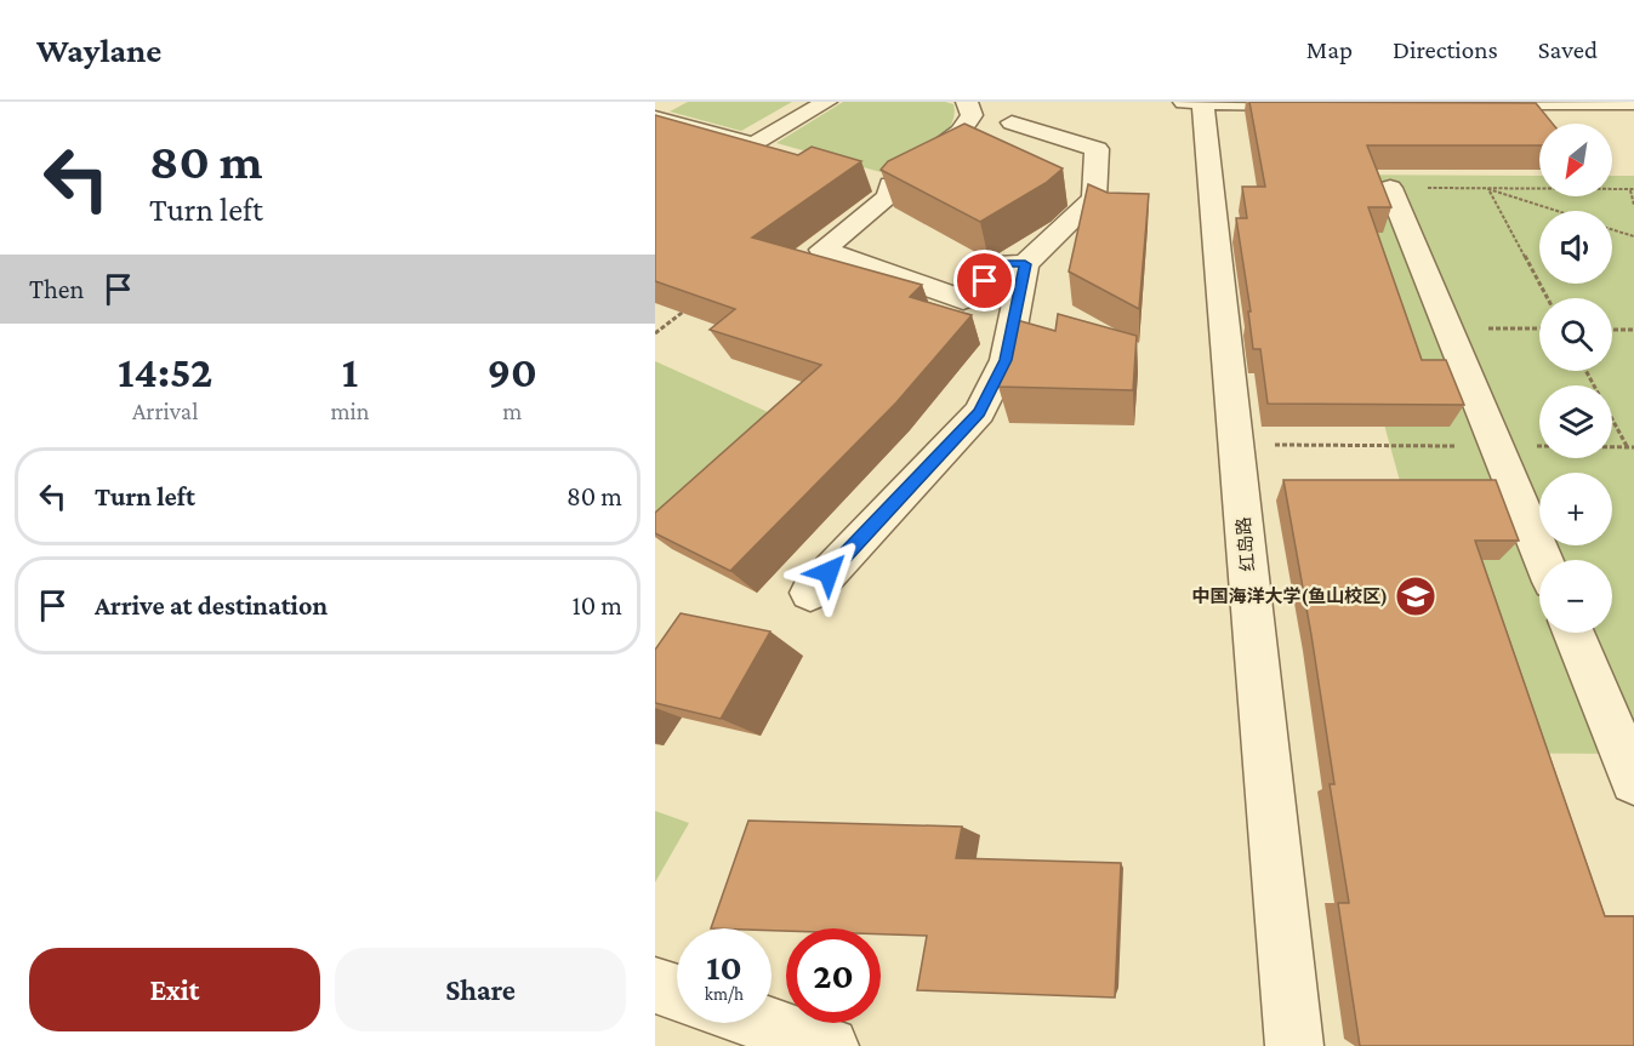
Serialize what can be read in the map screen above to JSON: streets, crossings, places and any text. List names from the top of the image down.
{
  "streets": {
    "street": ["红岛路"]
  },
  "places": {
    "school or university": ["中国海洋大学(鱼山校区)"]
  },
  "north": "bottom left",
  "page": {
    "header": "Waylane",
    "nav": ["Map", "Directions", "Saved"],
    "turn": ["80 m", "Turn left"],
    "map_buttons": ["+", "−"],
    "then": "Then",
    "eta": [
      "14:52",
      "Arrival",
      "1",
      "min",
      "90",
      "m"
    ],
    "list": [
      {
        "name": "Turn left",
        "value": "80 m"
      },
      {
        "name": "Arrive at destination",
        "value": "10 m"
      }
    ],
    "speed": "10 km/h",
    "limit": "20",
    "buttons": ["Exit", "Share"]
  }
}
